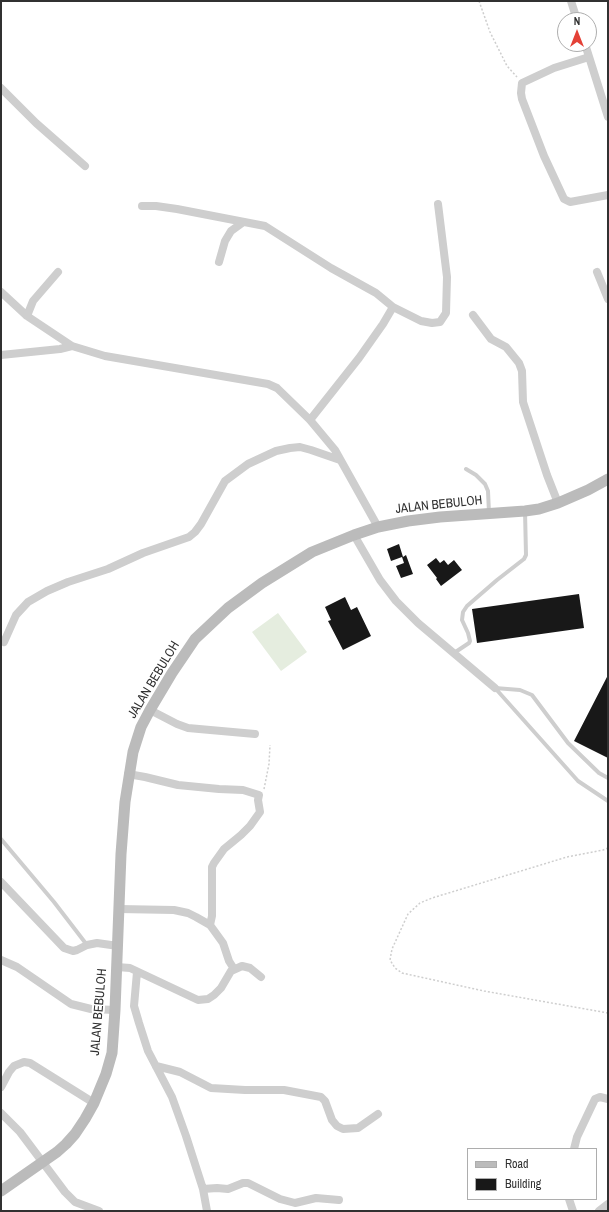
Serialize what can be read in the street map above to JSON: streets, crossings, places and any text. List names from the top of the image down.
{
  "streets": {
    "main road": ["JALAN BEBULOH"]
  },
  "legend": ["Road", "Building"],
  "north": "top"
}
